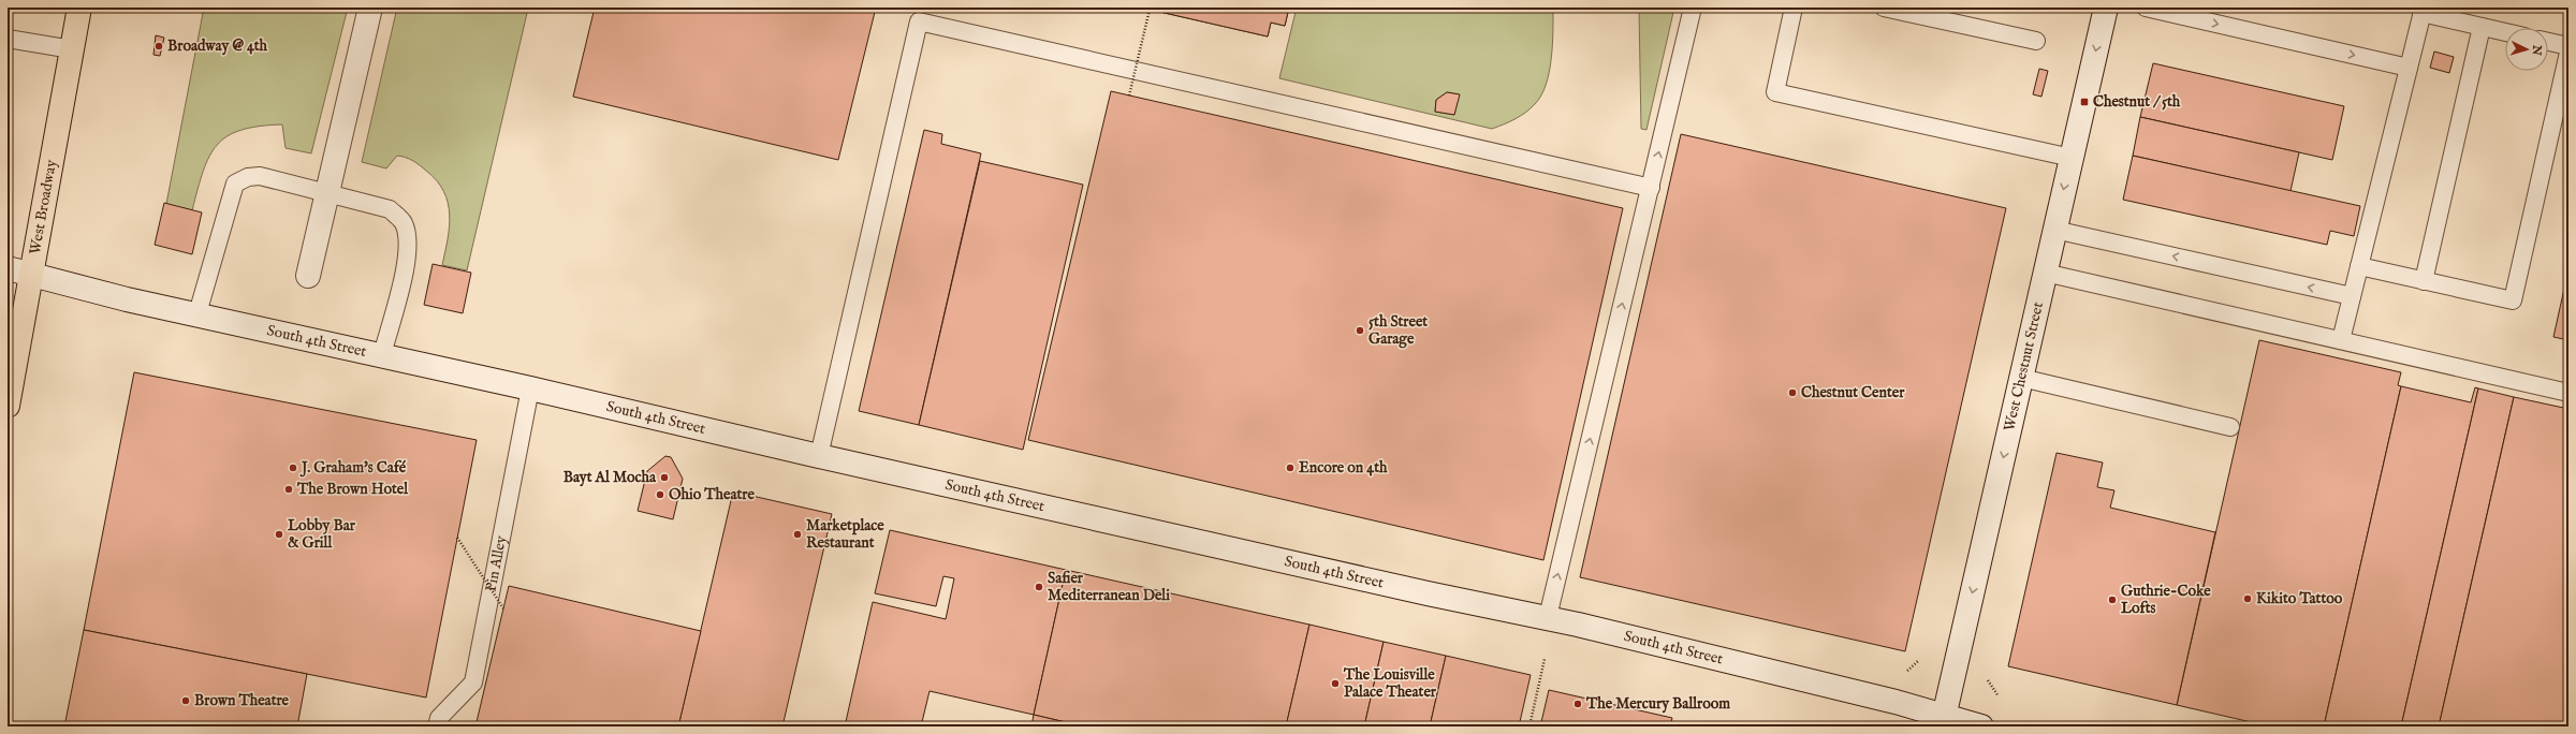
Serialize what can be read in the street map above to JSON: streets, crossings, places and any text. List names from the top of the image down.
{
  "streets": {
    "main road": ["West Broadway"],
    "street": ["South 4th Street", "West Chestnut Street"],
    "lane": ["Pin Alley"]
  },
  "crossings": [
    ["West Broadway", "South 4th Street"],
    ["South 4th Street", "West Chestnut Street"],
    ["South 4th Street", "Pin Alley"]
  ],
  "one_way": ["West Chestnut Street"],
  "places": {
    "other": [
      "Broadway @ 4th",
      "5th Street Garage",
      "Chestnut Center",
      "J. Graham's Café",
      "Encore on 4th",
      "Bayt Al Mocha",
      "The Brown Hotel",
      "Ohio Theatre",
      "Lobby Bar & Grill",
      "Marketplace Restaurant",
      "Safier Mediterranean Deli",
      "Kikito Tattoo",
      "Guthrie-Coke Lofts",
      "The Louisville Palace Theater",
      "Brown Theatre",
      "The Mercury Ballroom"
    ],
    "transit": ["Chestnut / 5th"]
  },
  "north": "right"
}
